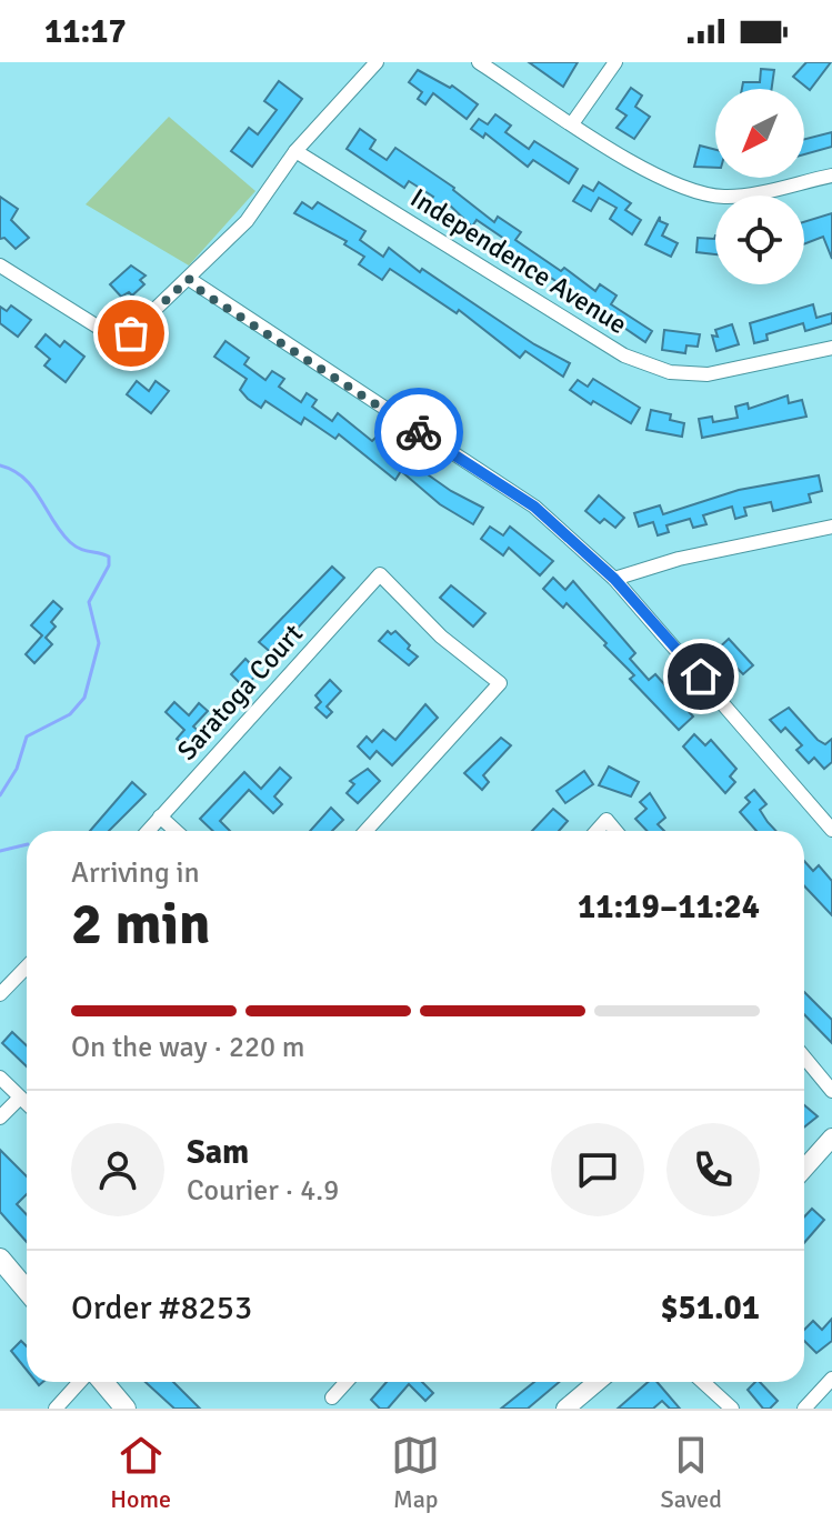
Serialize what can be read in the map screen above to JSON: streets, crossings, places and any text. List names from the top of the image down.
{
  "streets": {
    "street": ["Independence Avenue", "Saratoga Court"]
  },
  "north": "bottom left",
  "page": {
    "status": "11:17",
    "heading": ["2 min", "Arriving in", "11:19–11:24"],
    "panel": [
      "Sam",
      "Courier · 4.9",
      "Order #8253",
      "$51.01"
    ],
    "bar": "On the way · 220 m",
    "tabs": ["Home", "Map", "Saved"]
  }
}
